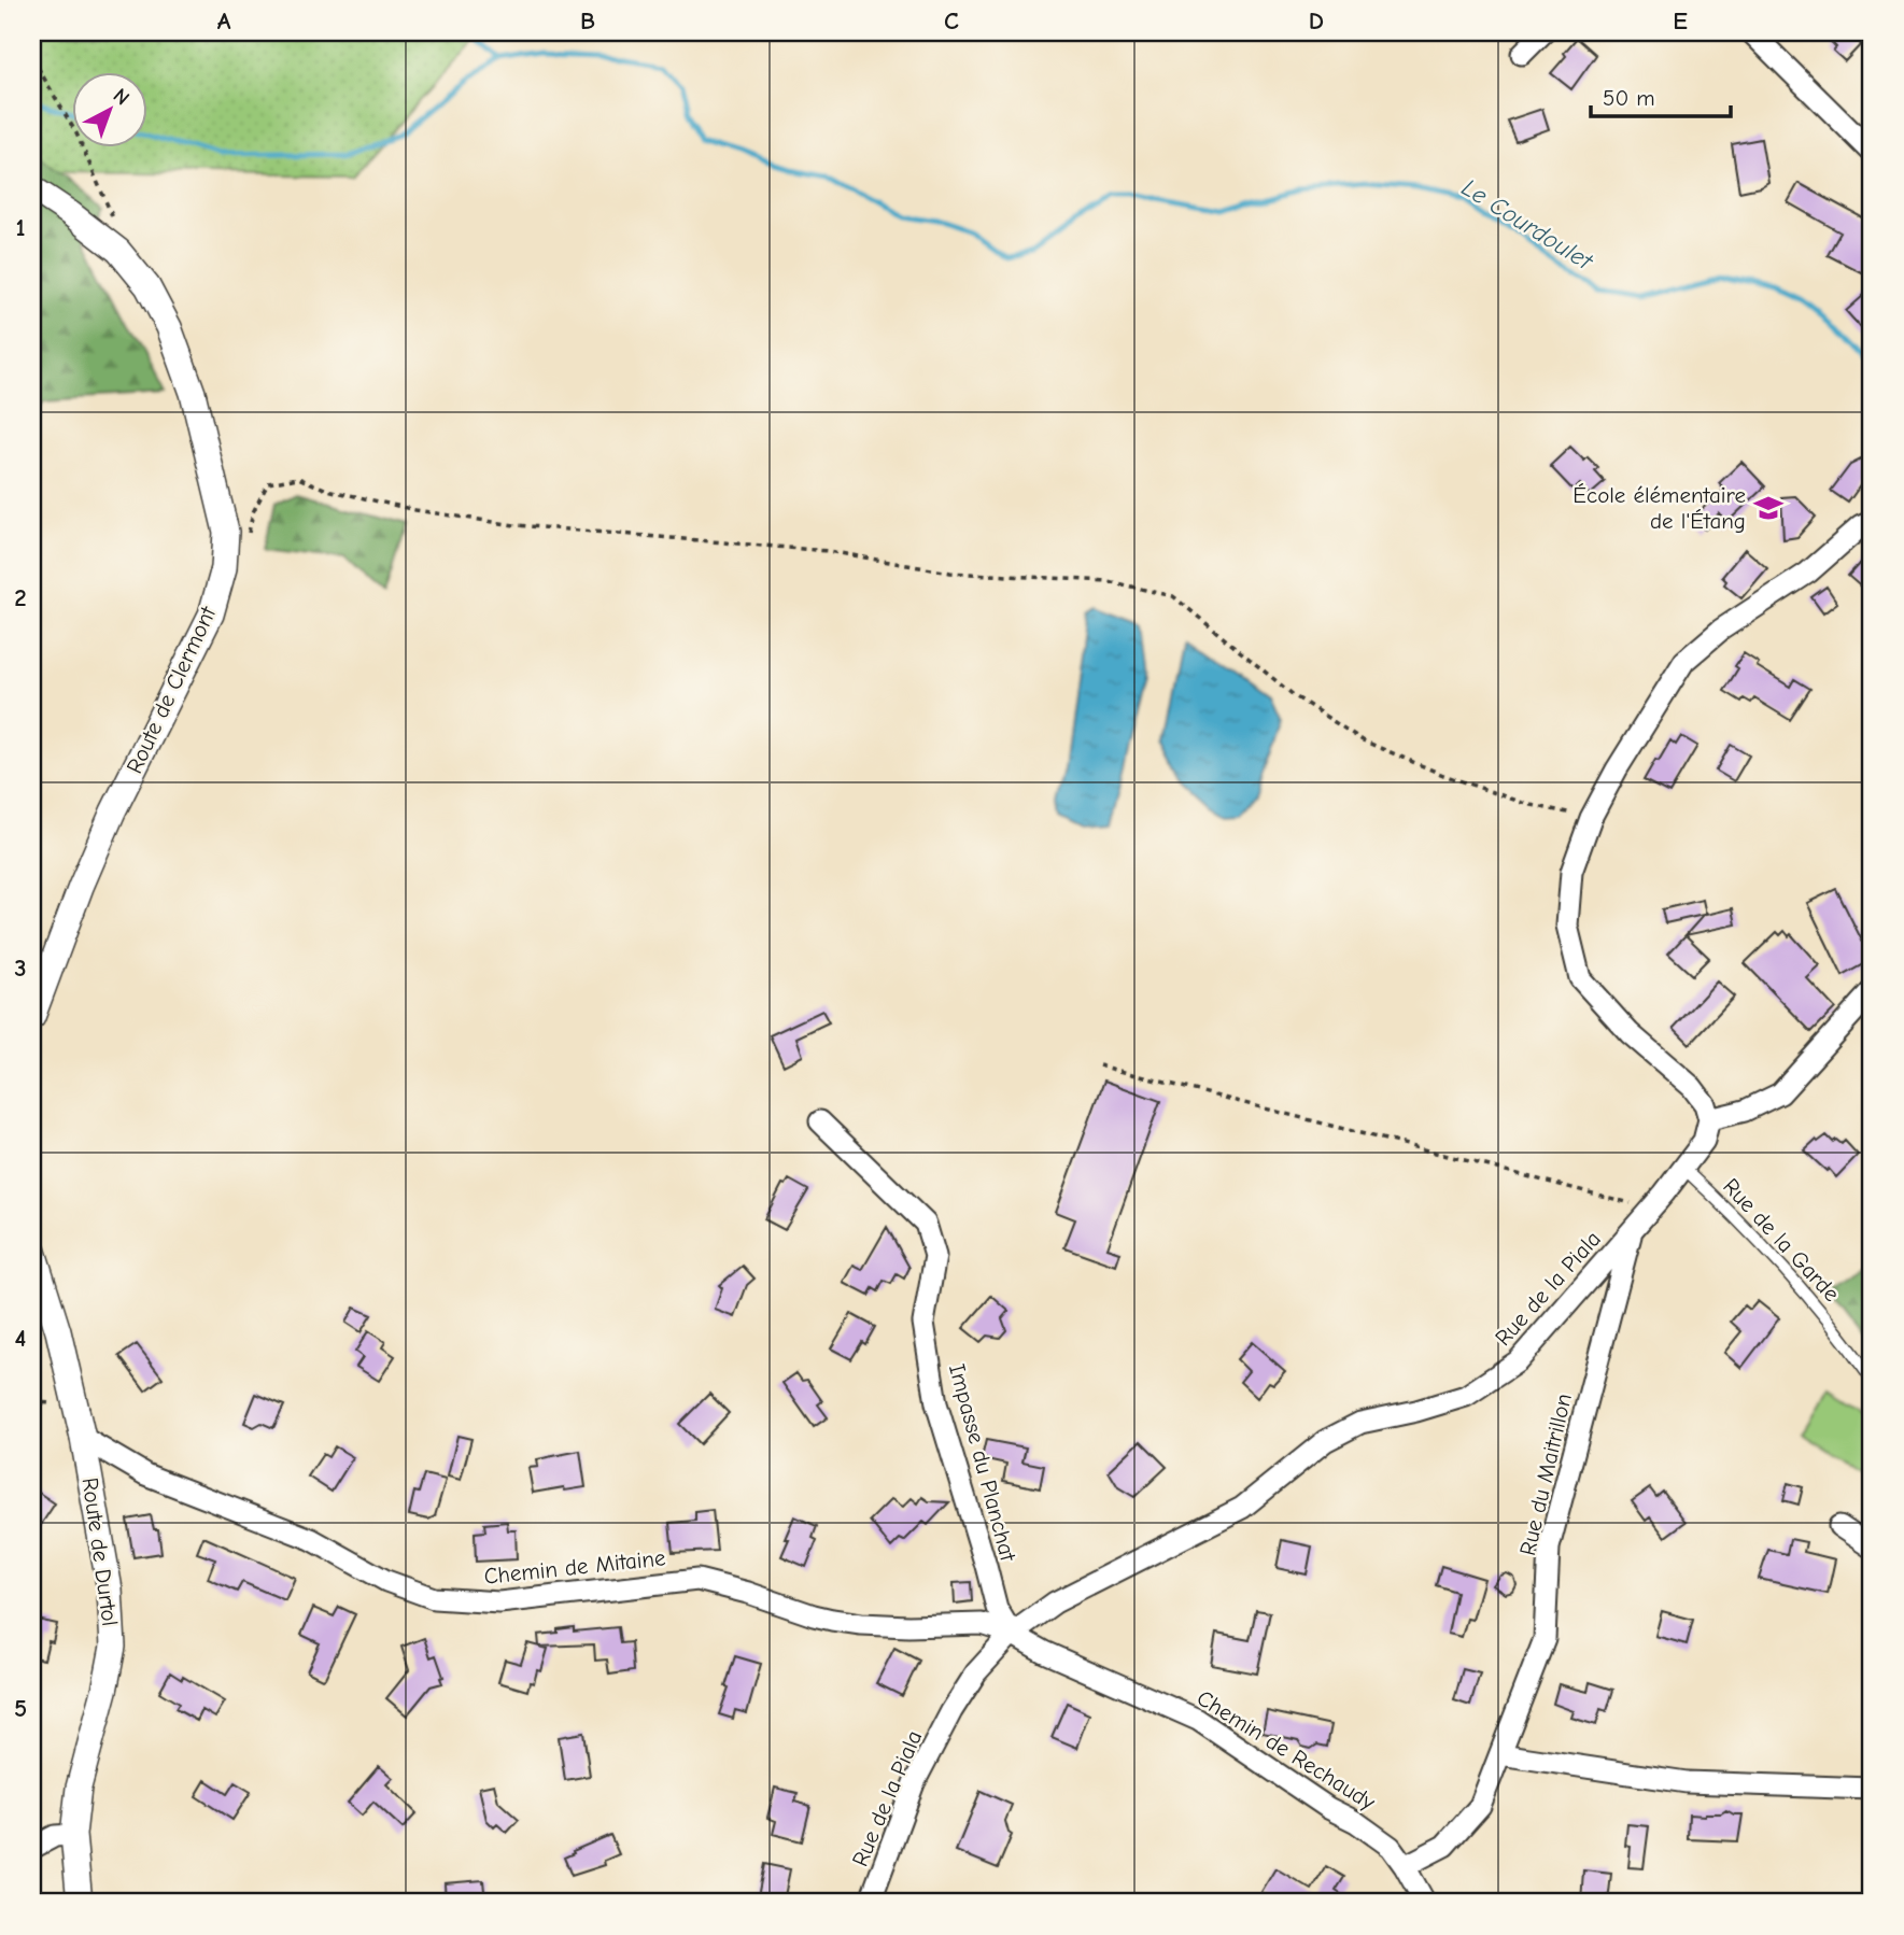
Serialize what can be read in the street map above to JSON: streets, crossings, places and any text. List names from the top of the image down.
{
  "streets": {
    "street": [
      "Route de Clermont",
      "Rue de la Piala",
      "Impasse du Planchat",
      "Rue du Maitrillon",
      "Route de Durtol",
      "Chemin de Mitaine",
      "Chemin de Rechaudy"
    ],
    "lane": ["Rue de la Garde"]
  },
  "crossings": [
    ["Rue de la Garde", "Rue de la Piala"],
    ["Rue de la Piala", "Impasse du Planchat"],
    ["Rue de la Piala", "Rue du Maitrillon"],
    ["Rue de la Piala", "Chemin de Mitaine"],
    ["Rue de la Piala", "Chemin de Rechaudy"],
    ["Impasse du Planchat", "Chemin de Mitaine"],
    ["Impasse du Planchat", "Chemin de Rechaudy"],
    ["Rue du Maitrillon", "Chemin de Rechaudy"],
    ["Route de Durtol", "Chemin de Mitaine"],
    ["Chemin de Mitaine", "Chemin de Rechaudy"]
  ],
  "water": ["Le Courdoulet"],
  "places": {
    "school or university": ["École élémentaire de l'Étang"]
  },
  "scale_bar": "50 m",
  "north": "top right",
  "grid": {
    "columns": [
      "A",
      "B",
      "C",
      "D",
      "E"
    ],
    "rows": [
      "1",
      "2",
      "3",
      "4",
      "5"
    ]
  }
}
